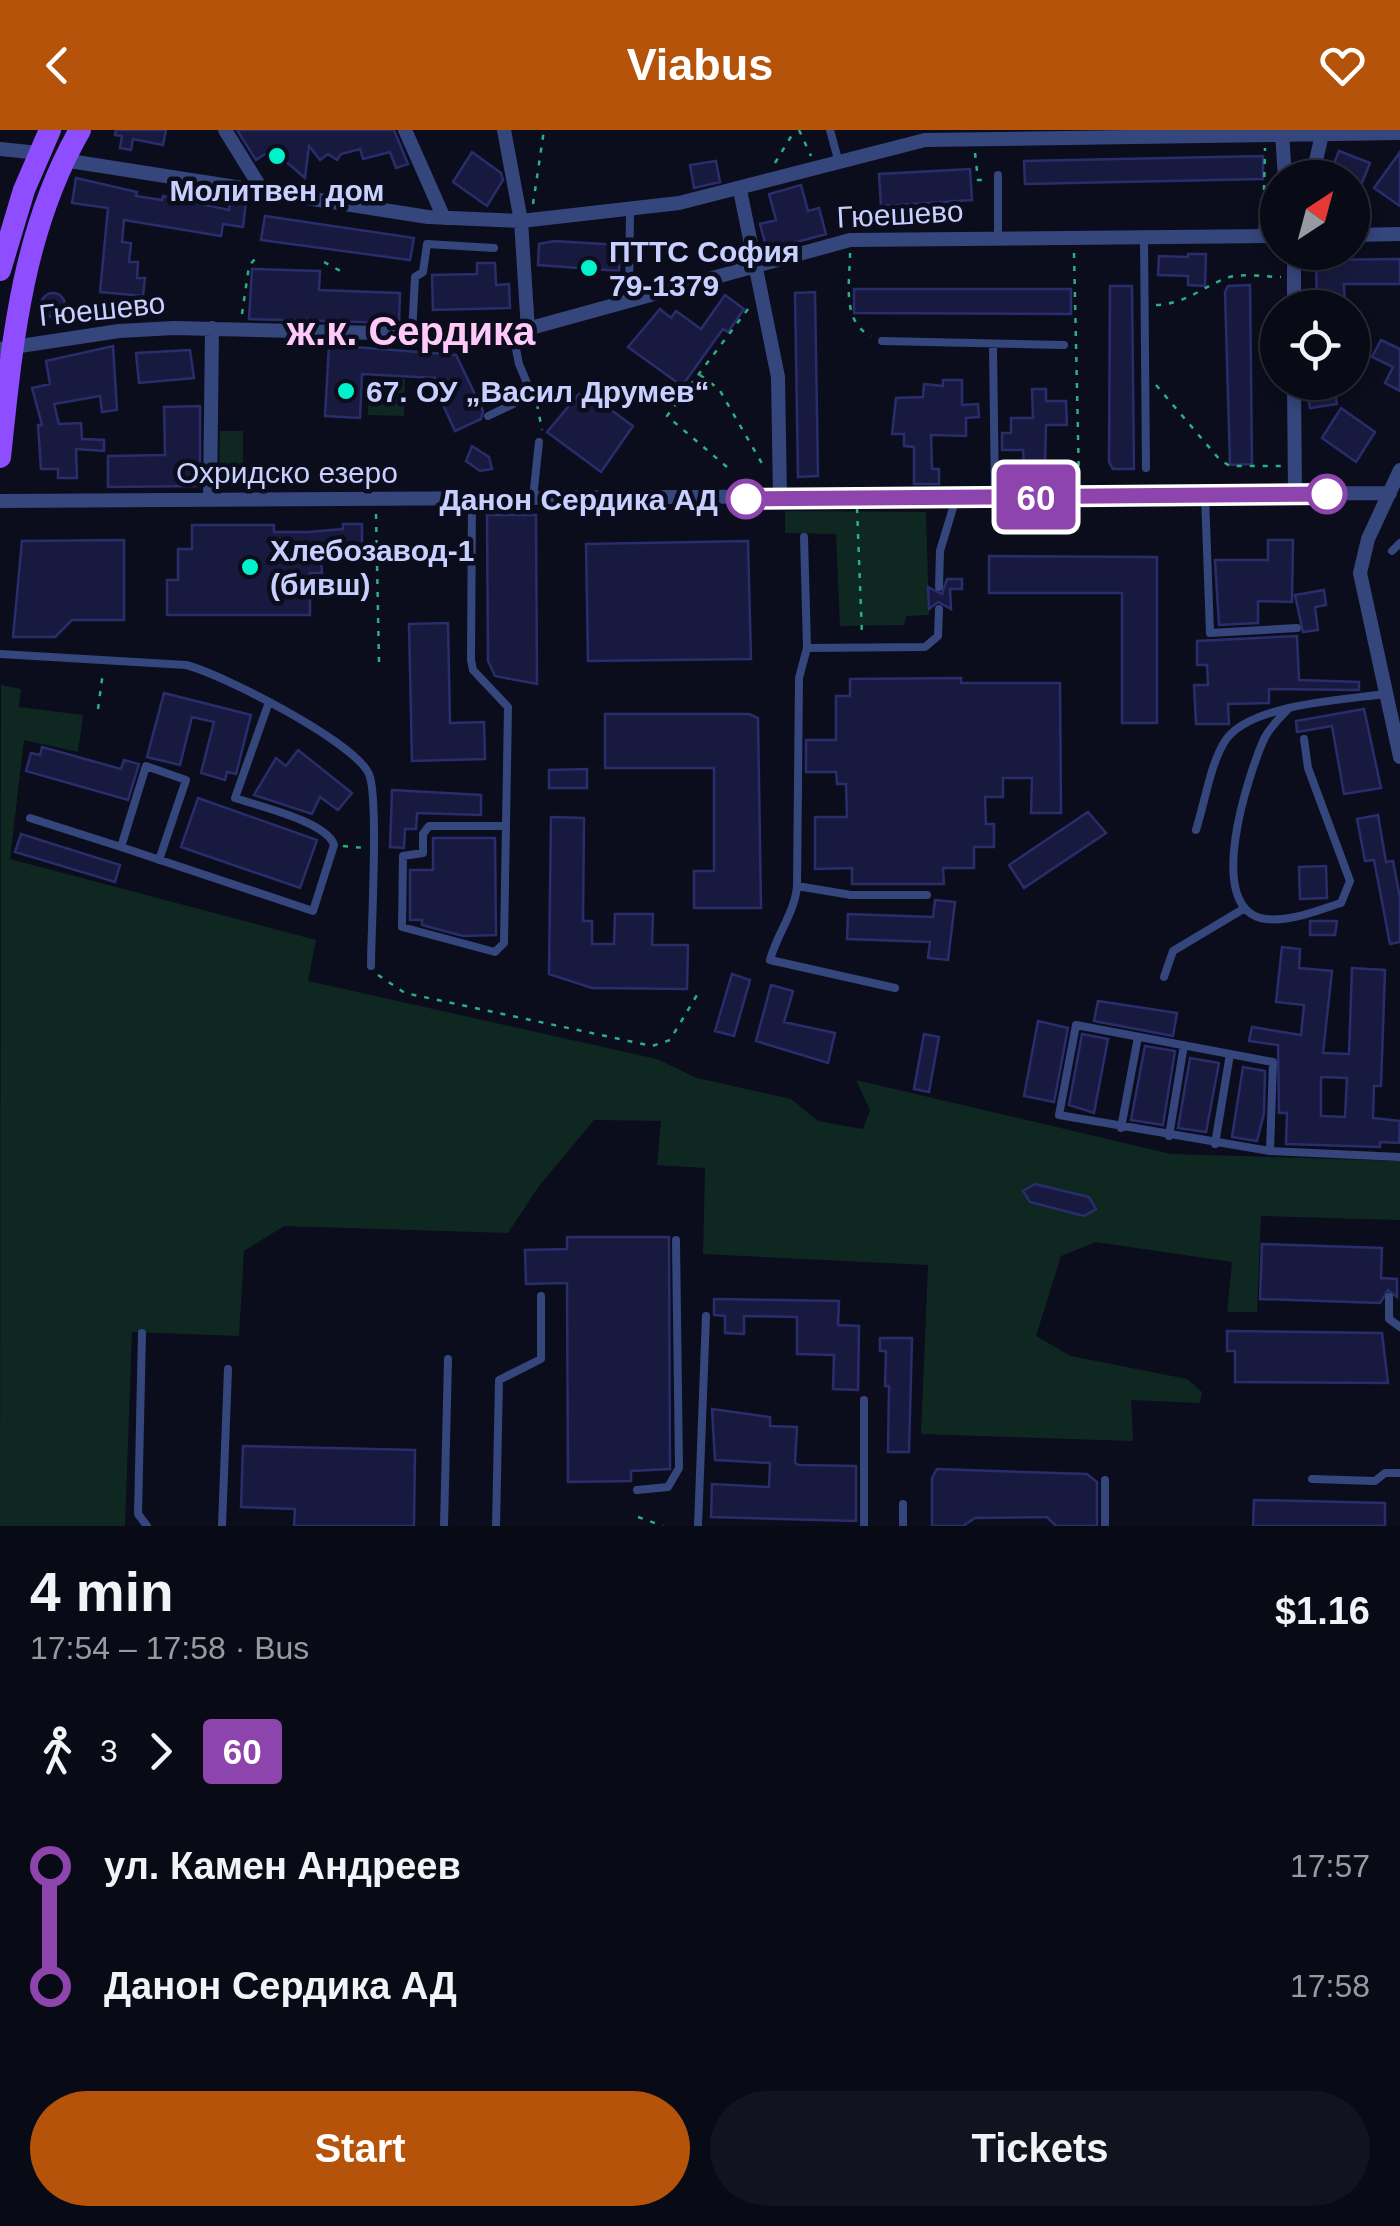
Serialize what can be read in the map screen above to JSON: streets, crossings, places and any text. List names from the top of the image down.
{
  "streets": {
    "street": ["Гюешево", "Охридско езеро"]
  },
  "districts": ["ж.к. Сердика"],
  "places": [
    "Молитвен дом",
    "ПТТС София 79-1379",
    "67. ОУ „Васил Друмев“",
    "Данон Сердика АД",
    "Хлебозавод-1 (бивш)"
  ],
  "lines": ["bus line 60"],
  "north": "top right",
  "page": {
    "header": "Viabus",
    "on_map": "60",
    "heading": ["4 min", "17:54 – 17:58 · Bus", "$1.16"],
    "legs": ["3", "60"],
    "list": [
      {
        "name": "ул. Камен Андреев",
        "value": "17:57"
      },
      {
        "name": "Данон Сердика АД",
        "value": "17:58"
      }
    ],
    "buttons": ["Start", "Tickets"]
  }
}
